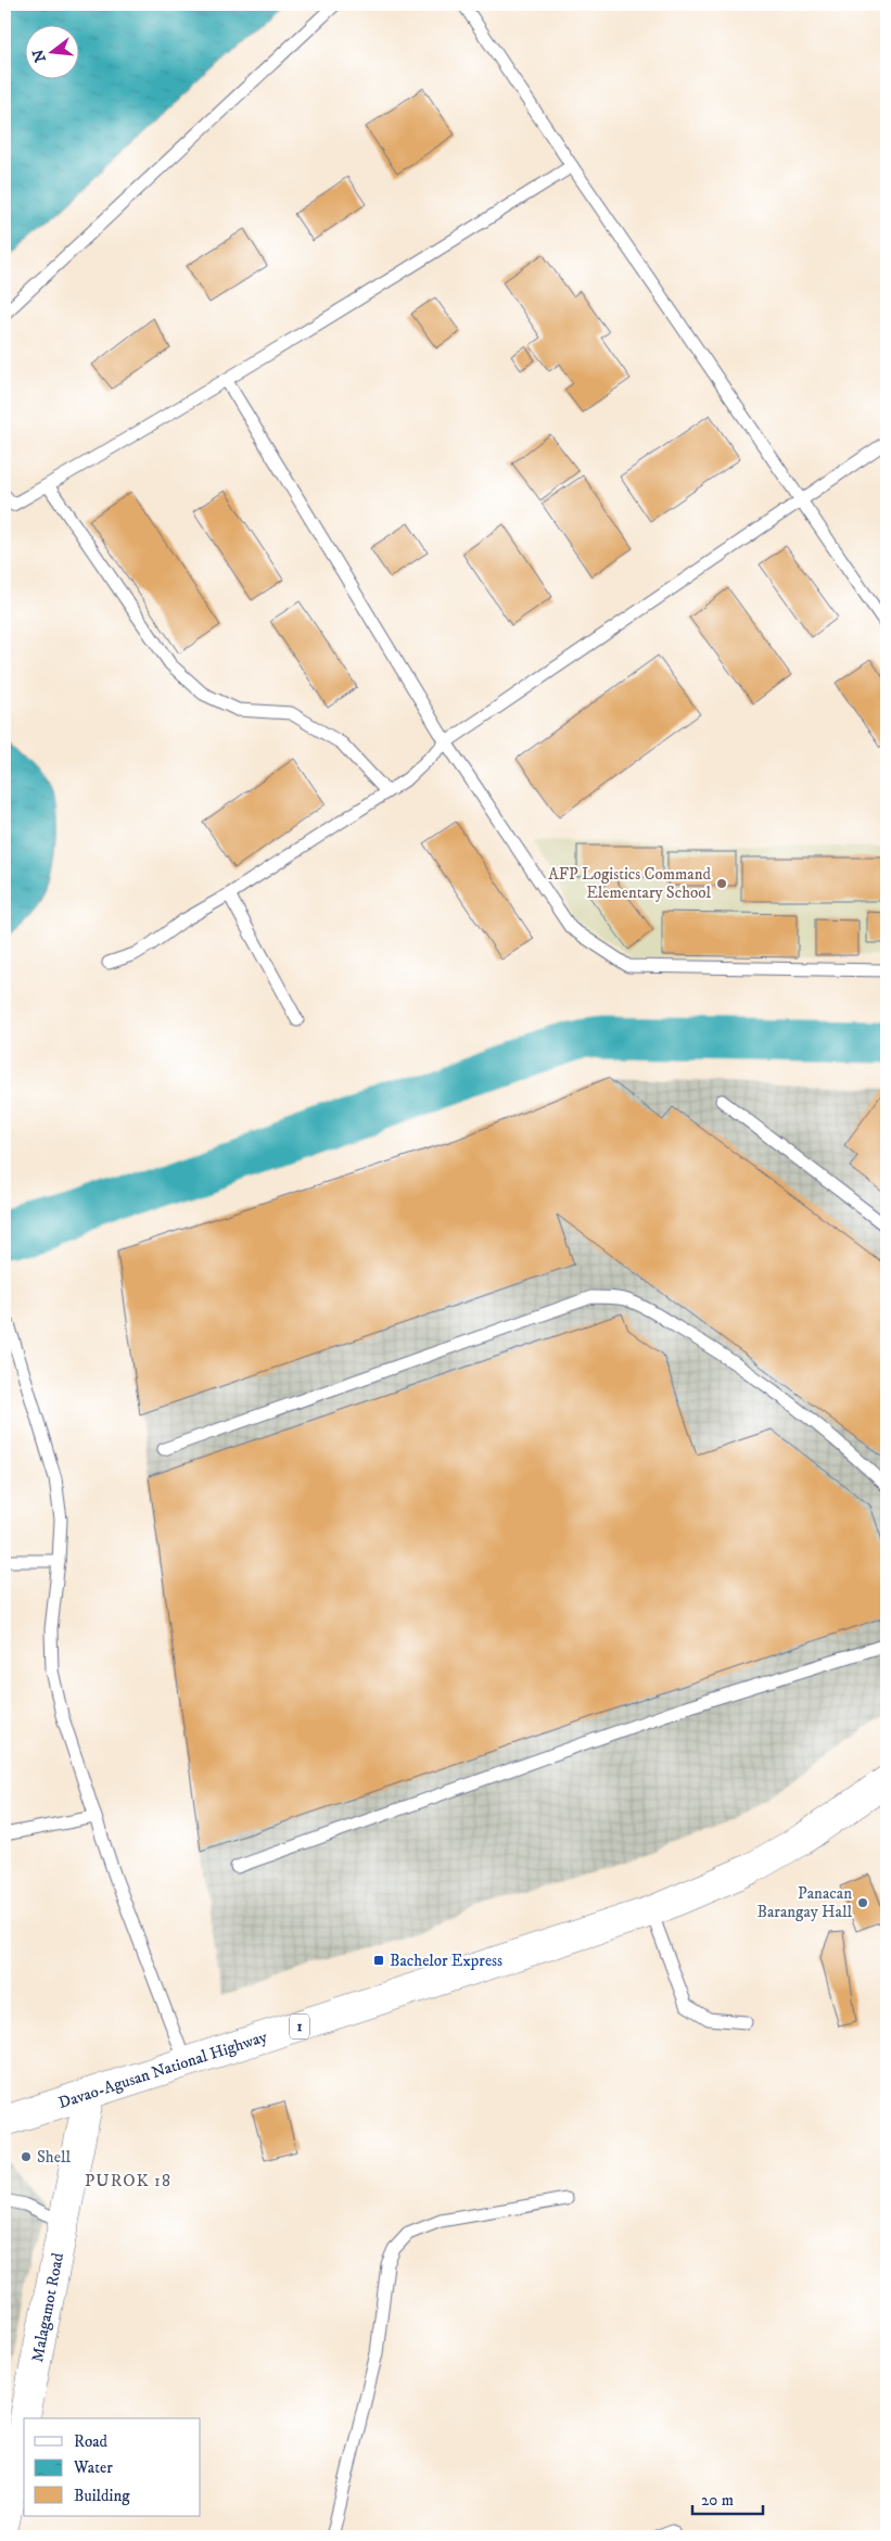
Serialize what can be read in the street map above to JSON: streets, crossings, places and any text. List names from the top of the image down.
{
  "streets": {
    "main road": ["1", "Davao-Agusan National Highway", "Malagamot Road"]
  },
  "crossings": [
    ["Davao-Agusan National Highway", "Malagamot Road"]
  ],
  "districts": ["PUROK 18"],
  "places": {
    "other": ["AFP Logistics Command Elementary School", "Panacan Barangay Hall", "Shell"],
    "transit": ["Bachelor Express"]
  },
  "legend": ["Road", "Water", "Building"],
  "scale_bar": "20 m",
  "north": "left"
}
